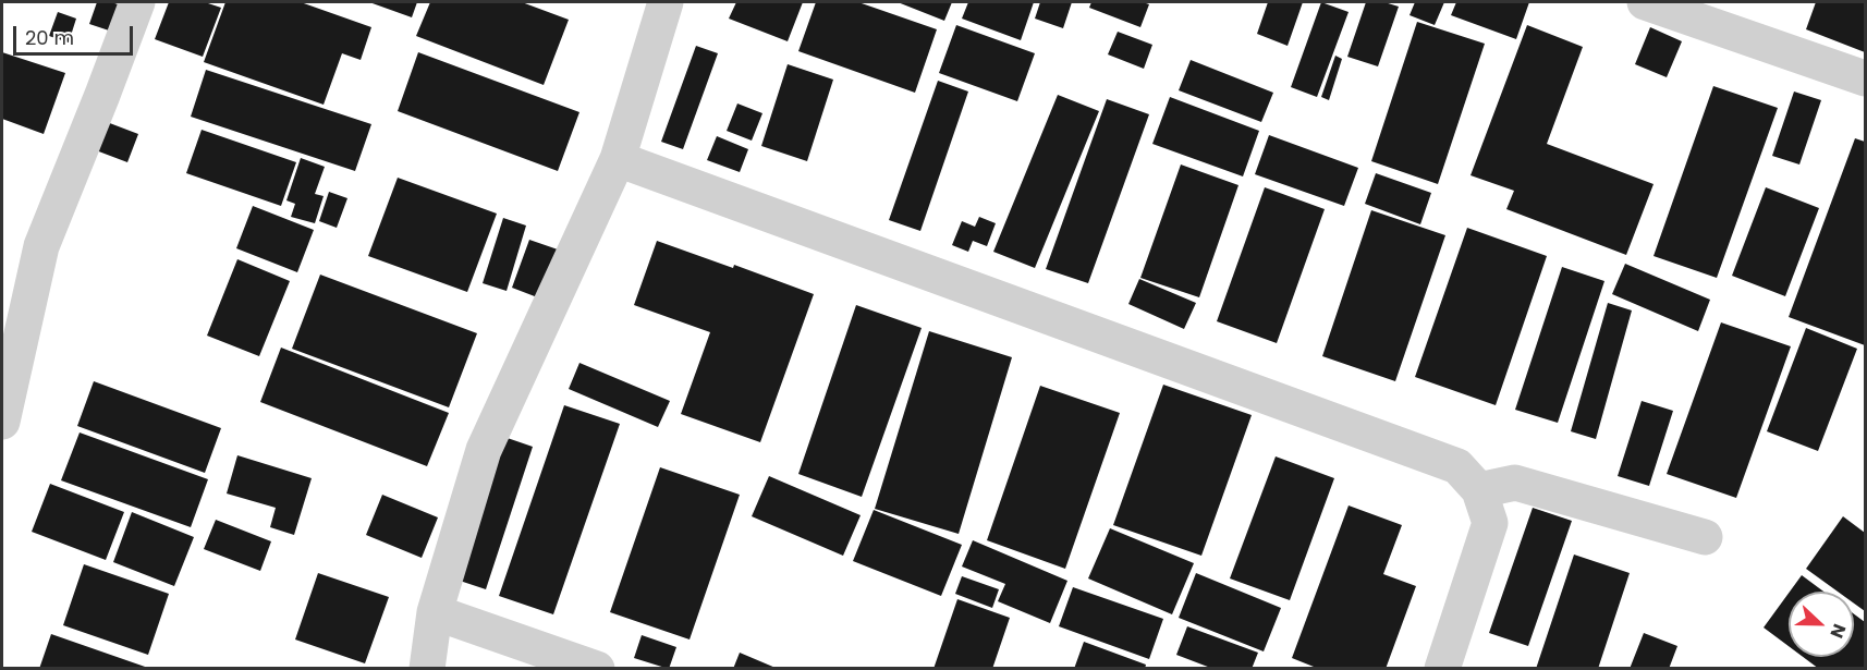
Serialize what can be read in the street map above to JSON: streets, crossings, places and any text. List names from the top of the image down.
{
  "scale_bar": "20 m",
  "north": "right"
}
